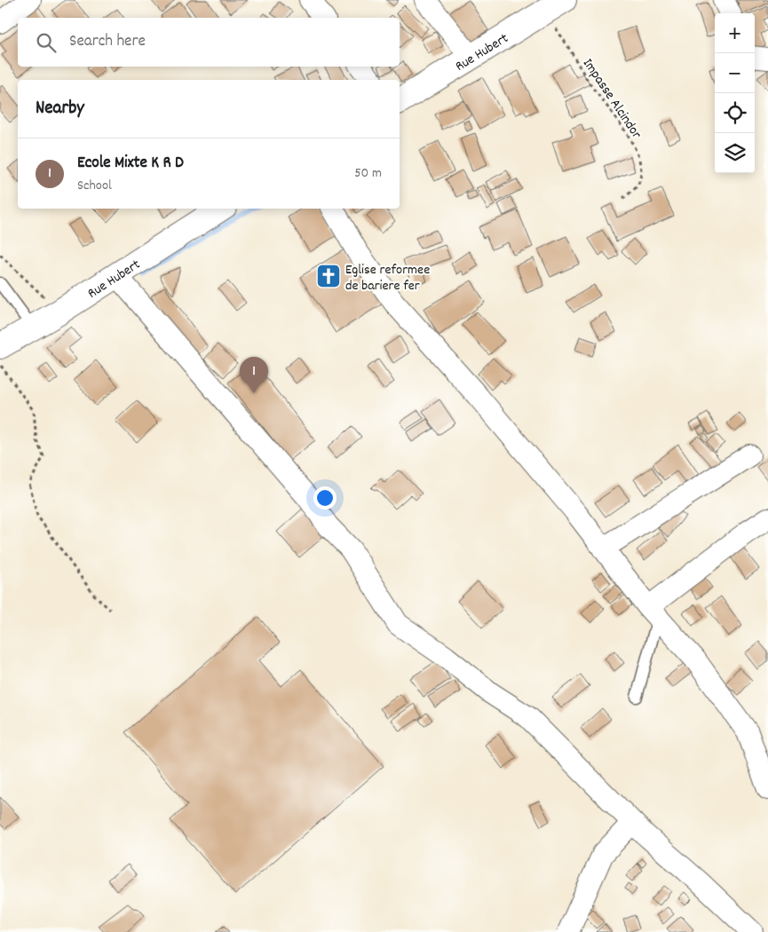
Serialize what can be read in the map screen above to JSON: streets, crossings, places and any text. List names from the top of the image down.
{
  "streets": {
    "street": ["Rue Hubert"],
    "path": ["Impasse Alcindor"]
  },
  "crossings": [
    ["Rue Hubert", "Impasse Alcindor"]
  ],
  "places": {
    "church": ["Eglise reformee de bariere fer"]
  },
  "page": {
    "map_buttons": ["+", "−"],
    "search": "Search here",
    "heading": "Nearby",
    "list": [
      {
        "mark": "1",
        "name": "Ecole Mixte K R D",
        "note": "School",
        "value": "50 m"
      }
    ],
    "pins": "1"
  }
}
